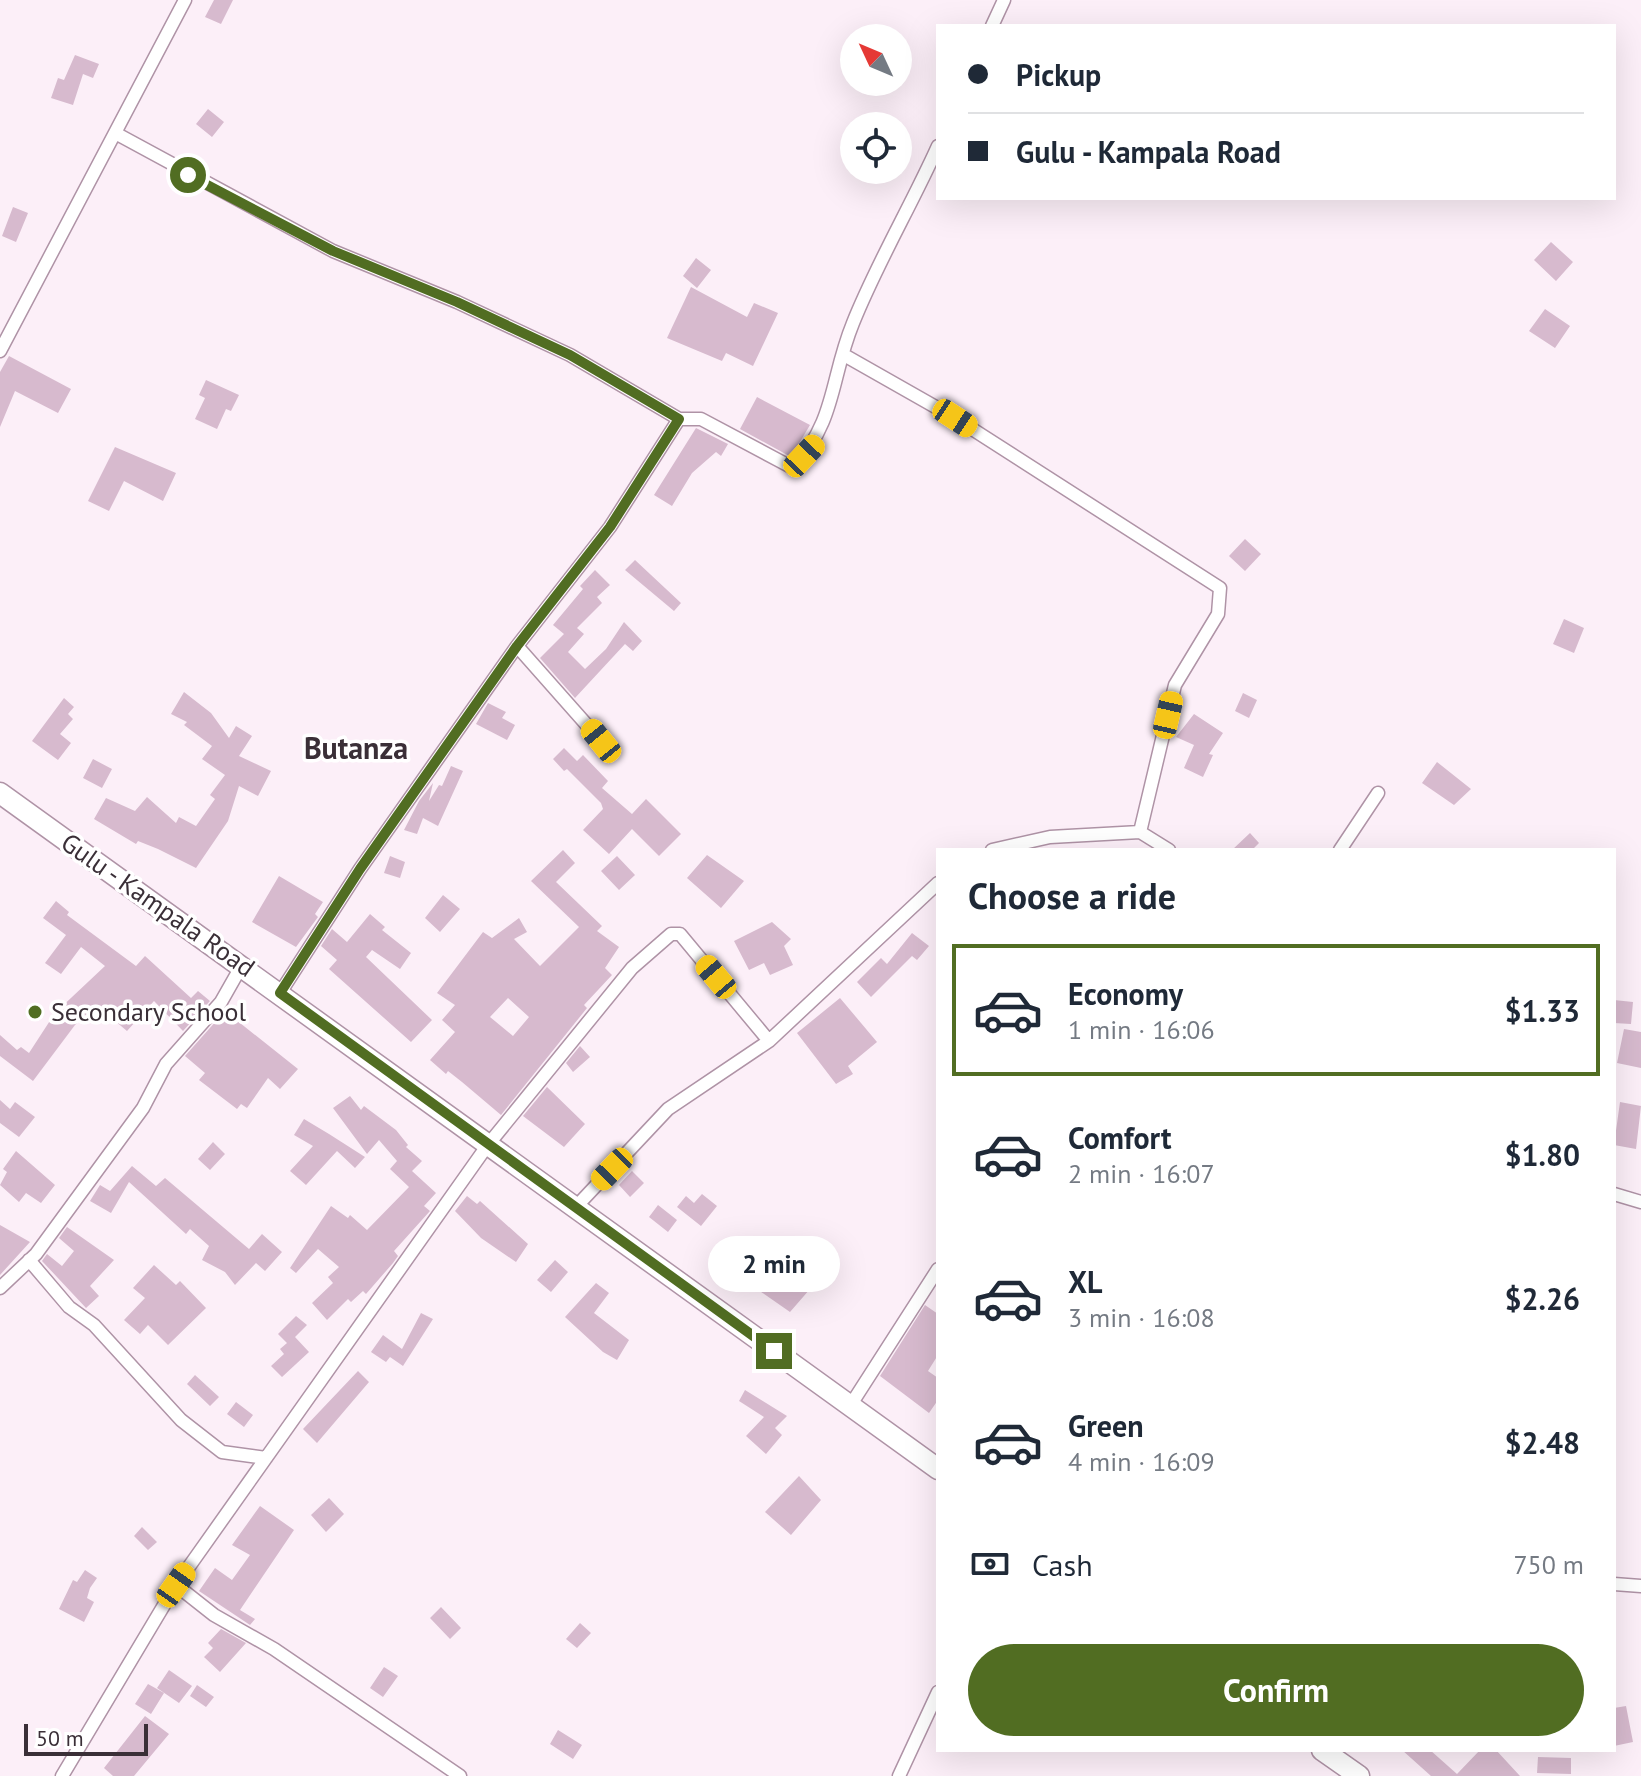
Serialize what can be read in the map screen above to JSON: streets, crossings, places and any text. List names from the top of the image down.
{
  "streets": {
    "main road": ["Gulu - Kampala Road"]
  },
  "districts": ["Butanza"],
  "places": ["Secondary School"],
  "scale_bar": "50 m",
  "north": "top left",
  "page": {
    "banner": ["Pickup", "Gulu - Kampala Road"],
    "heading": "Choose a ride",
    "list": [
      {
        "name": "Economy",
        "note": "1 min · 16:06",
        "value": "$1.33"
      },
      {
        "name": "Comfort",
        "note": "2 min · 16:07",
        "value": "$1.80"
      },
      {
        "name": "XL",
        "note": "3 min · 16:08",
        "value": "$2.26"
      },
      {
        "name": "Green",
        "note": "4 min · 16:09",
        "value": "$2.48"
      }
    ],
    "bubble": "2 min",
    "pay": ["Cash", "750 m"],
    "buttons": "Confirm",
    "scale": "50 m"
  }
}
